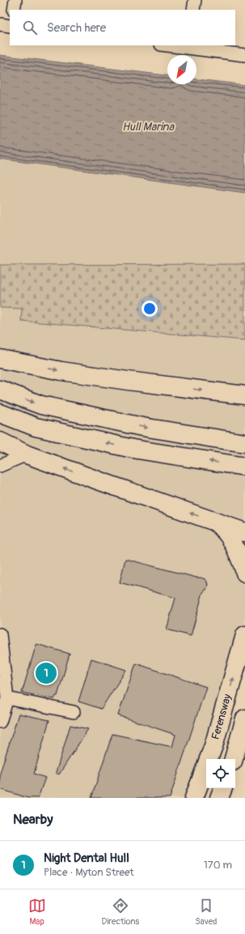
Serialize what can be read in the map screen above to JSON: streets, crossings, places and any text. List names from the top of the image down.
{
  "streets": {
    "highway": ["Ferensway"]
  },
  "water": ["Hull Marina"],
  "north": "bottom left",
  "page": {
    "search": "Search here",
    "pins": "1",
    "heading": "Nearby",
    "list": [
      {
        "mark": "1",
        "name": "Night Dental Hull",
        "note": "Place · Myton Street",
        "value": "170 m"
      }
    ],
    "nav": ["Map", "Directions", "Saved"]
  }
}
